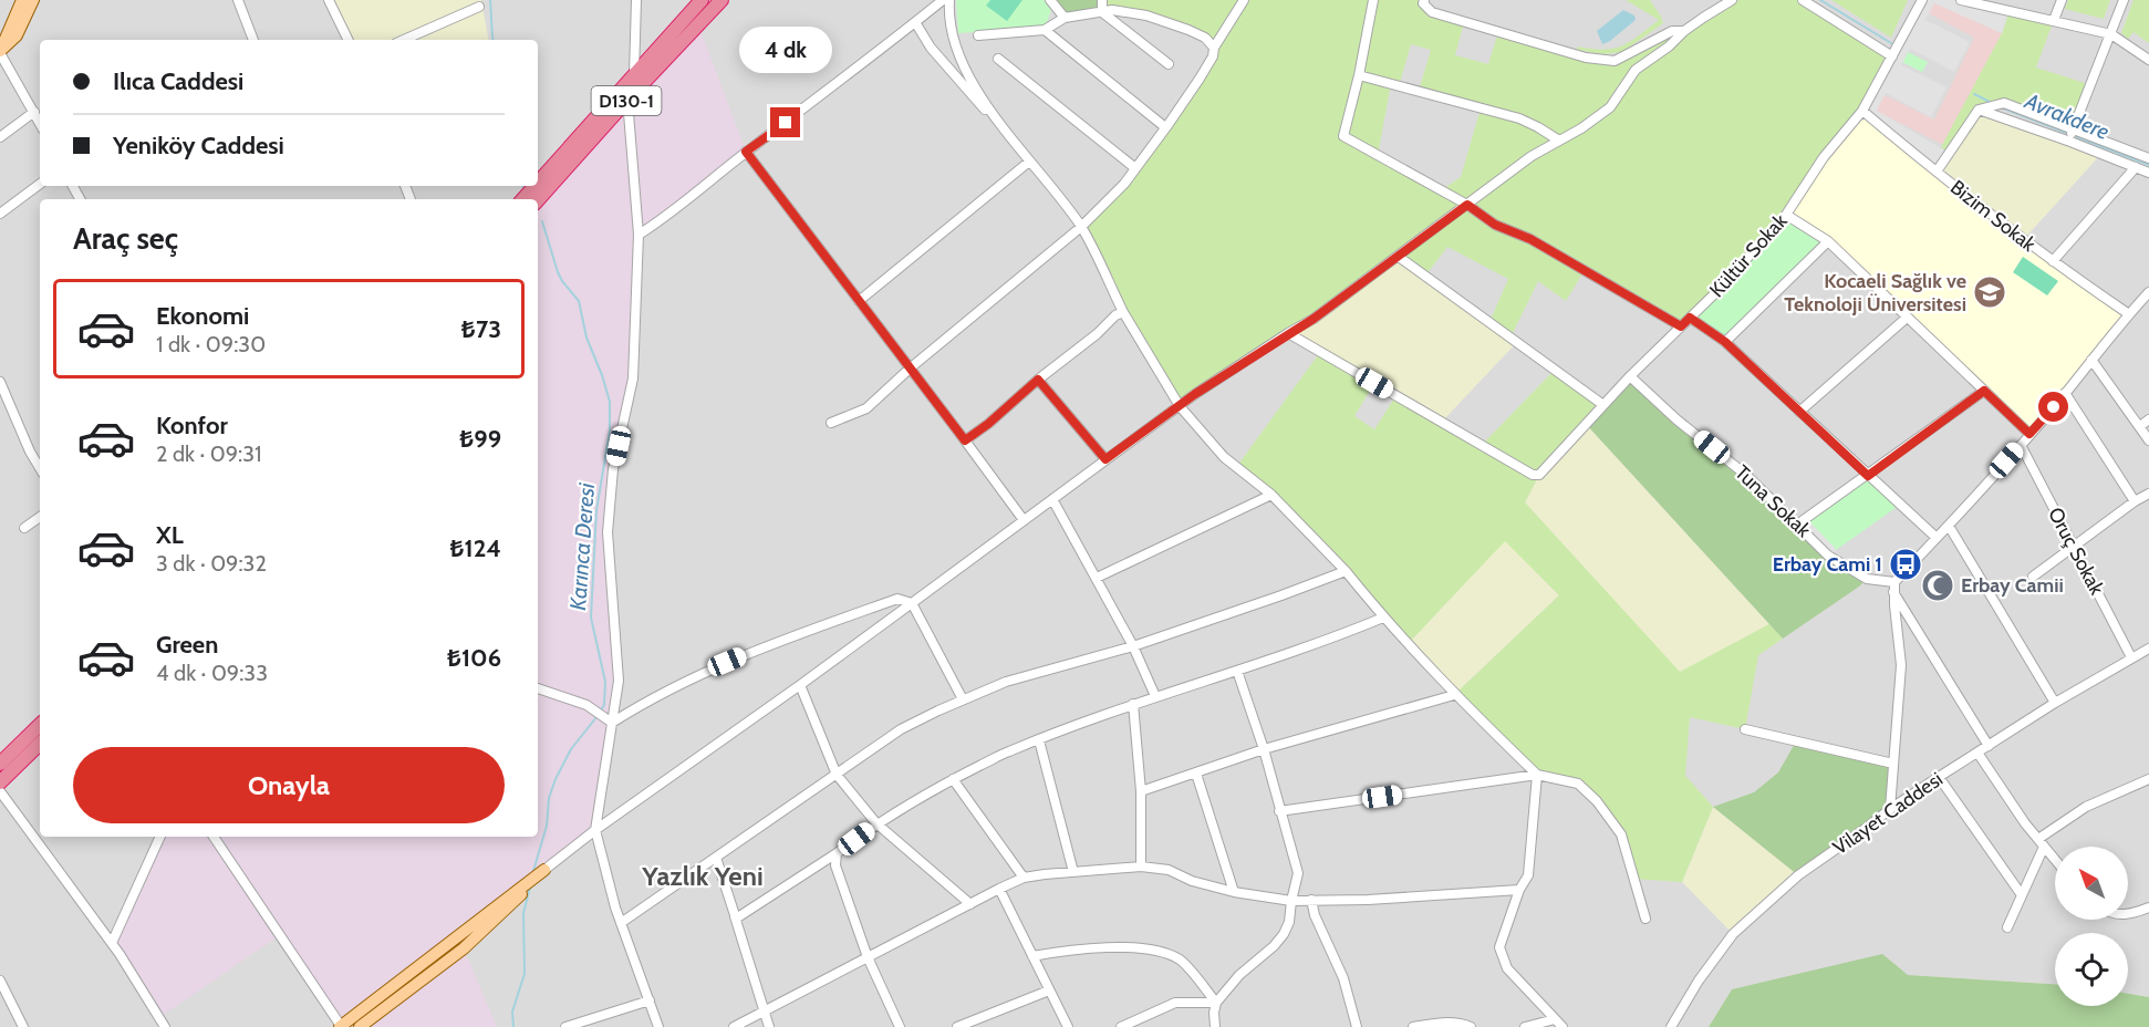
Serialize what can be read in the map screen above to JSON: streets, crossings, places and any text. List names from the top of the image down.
{
  "streets": {
    "highway": ["D130-1"],
    "street": [
      "Bizim Sokak",
      "Kültür Sokak",
      "Tuna Sokak",
      "Oruç Sokak",
      "Vilayet Caddesi"
    ]
  },
  "crossings": [
    ["Bizim Sokak", "Kültür Sokak"],
    ["Kültür Sokak", "Tuna Sokak"],
    ["Oruç Sokak", "Vilayet Caddesi"]
  ],
  "districts": ["Yazlık Yeni"],
  "water": ["Avrakdere", "Karınca Deresi"],
  "places": {
    "school or university": ["Kocaeli Sağlık ve Teknoloji Üniversitesi"],
    "bus stop": ["Erbay Cami 1"],
    "mosque": ["Erbay Camii"]
  },
  "north": "top left",
  "page": {
    "bubble": "4 dk",
    "banner": ["Ilıca Caddesi", "Yeniköy Caddesi"],
    "heading": "Araç seç",
    "list": [
      {
        "name": "Ekonomi",
        "note": "1 dk · 09:30",
        "value": "₺73"
      },
      {
        "name": "Konfor",
        "note": "2 dk · 09:31",
        "value": "₺99"
      },
      {
        "name": "XL",
        "note": "3 dk · 09:32",
        "value": "₺124"
      },
      {
        "name": "Green",
        "note": "4 dk · 09:33",
        "value": "₺106"
      }
    ],
    "buttons": "Onayla"
  }
}
